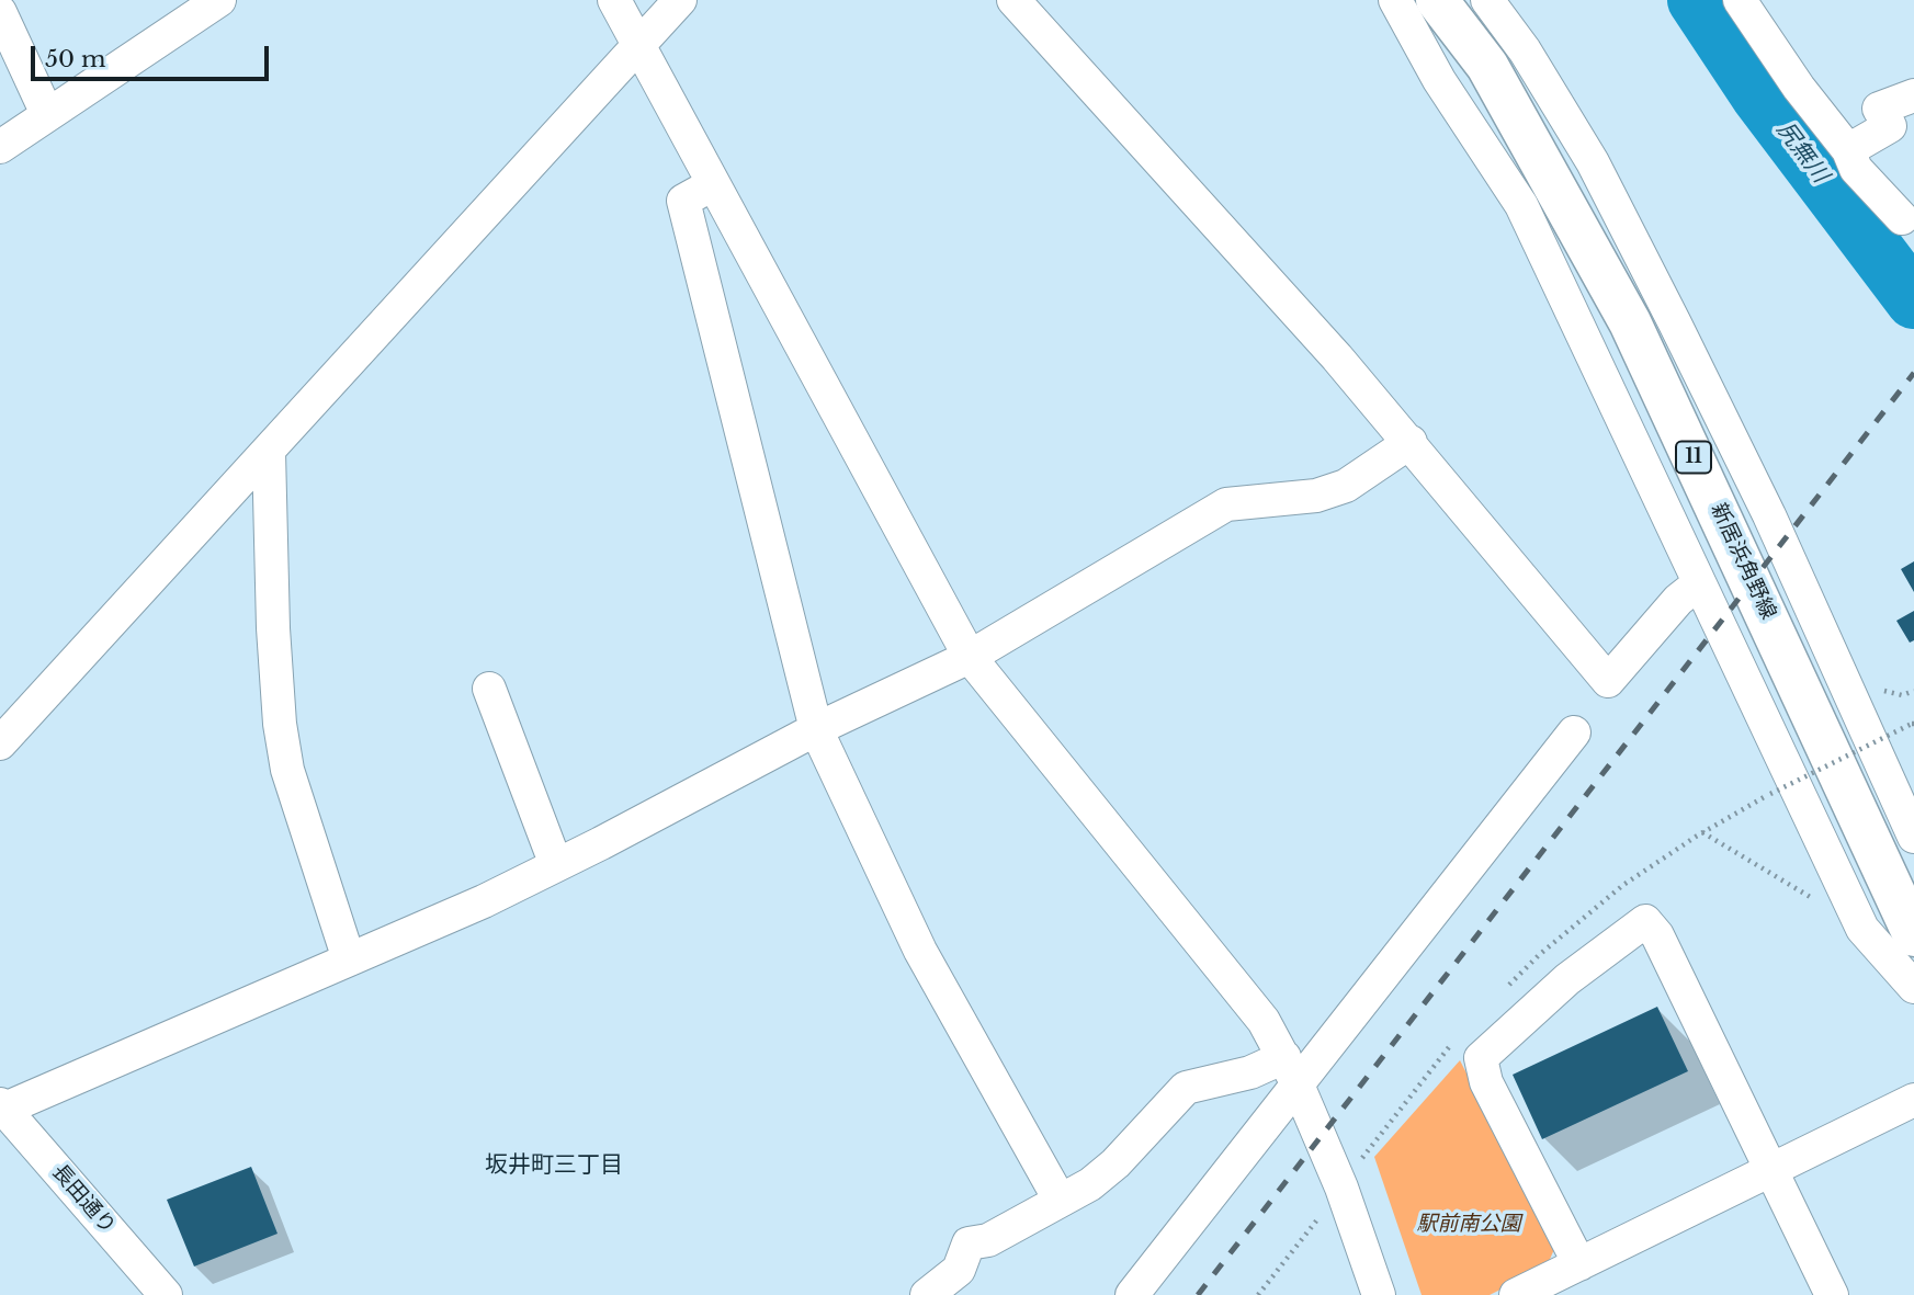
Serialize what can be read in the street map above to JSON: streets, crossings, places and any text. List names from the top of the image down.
{
  "streets": {
    "main road": ["11", "新居浜角野線"],
    "street": ["長田通り"]
  },
  "districts": ["坂井町三丁目"],
  "water": ["尻無川"],
  "parks": ["駅前南公園"],
  "scale_bar": "50 m"
}
